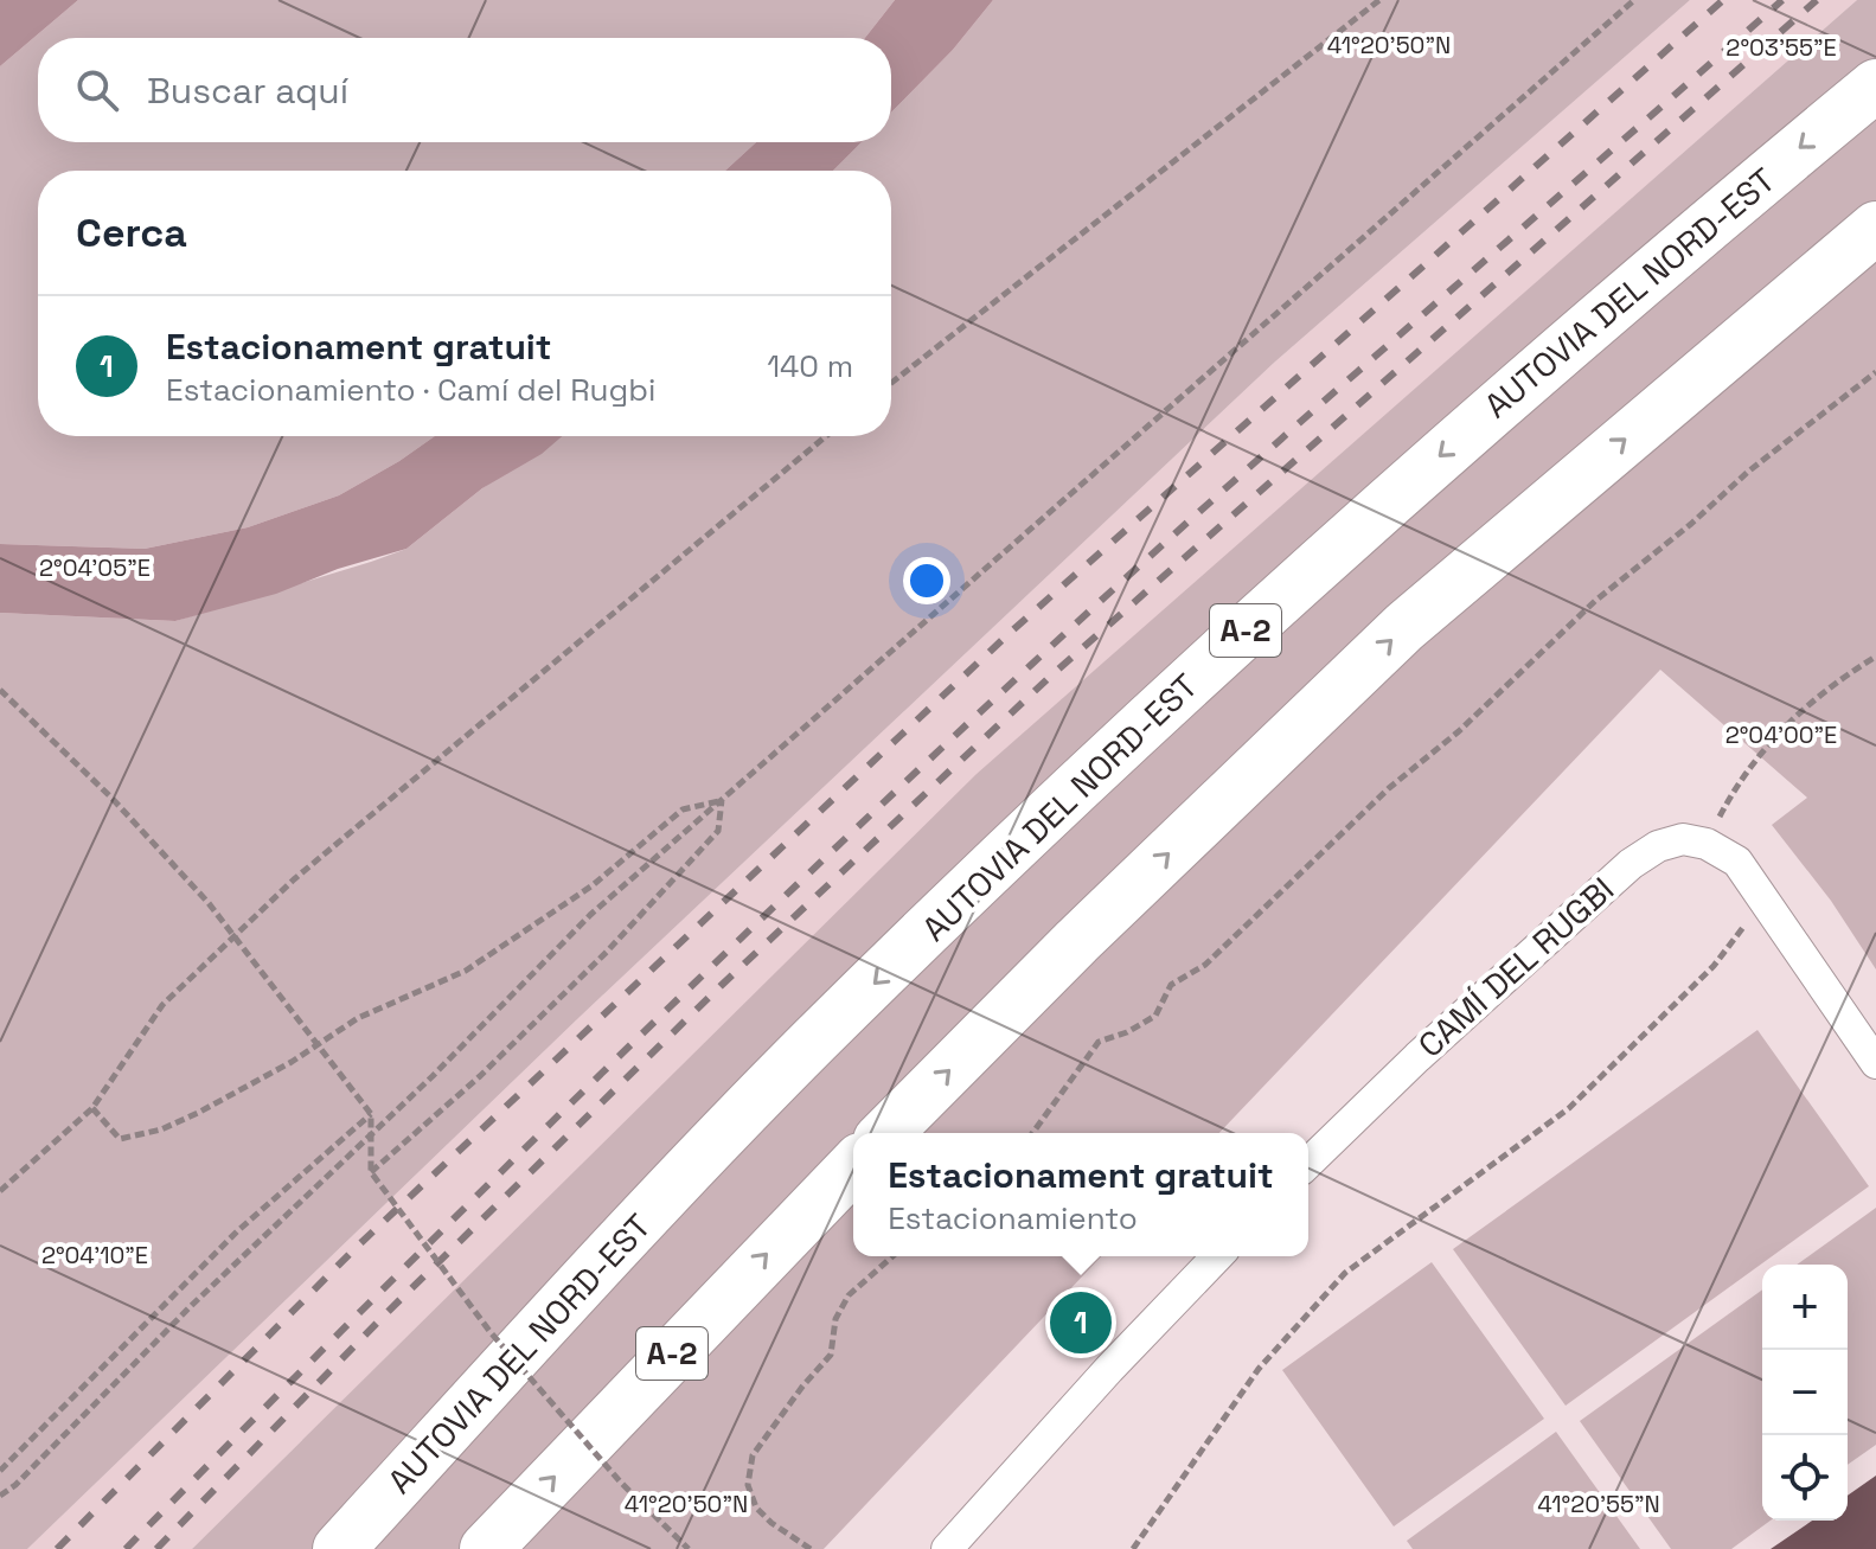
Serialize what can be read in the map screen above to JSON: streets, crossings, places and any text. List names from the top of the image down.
{
  "streets": {
    "highway": ["AUTOVIA DEL NORD-EST", "A-2"],
    "street": ["CAMÍ DEL RUGBI"]
  },
  "page": {
    "search": "Buscar aquí",
    "heading": "Cerca",
    "list": [
      {
        "mark": "1",
        "name": "Estacionament gratuit",
        "note": "Estacionamiento · Camí del Rugbi",
        "value": "140 m"
      }
    ],
    "popup": ["Estacionament gratuit", "Estacionamiento"],
    "map_buttons": ["+", "−"],
    "pins": "1"
  },
  "coordinates": [
    "41°20'50\"N",
    "2°03'55\"E",
    "2°04'05\"E",
    "2°04'00\"E",
    "2°04'10\"E",
    "41°20'55\"N"
  ]
}
